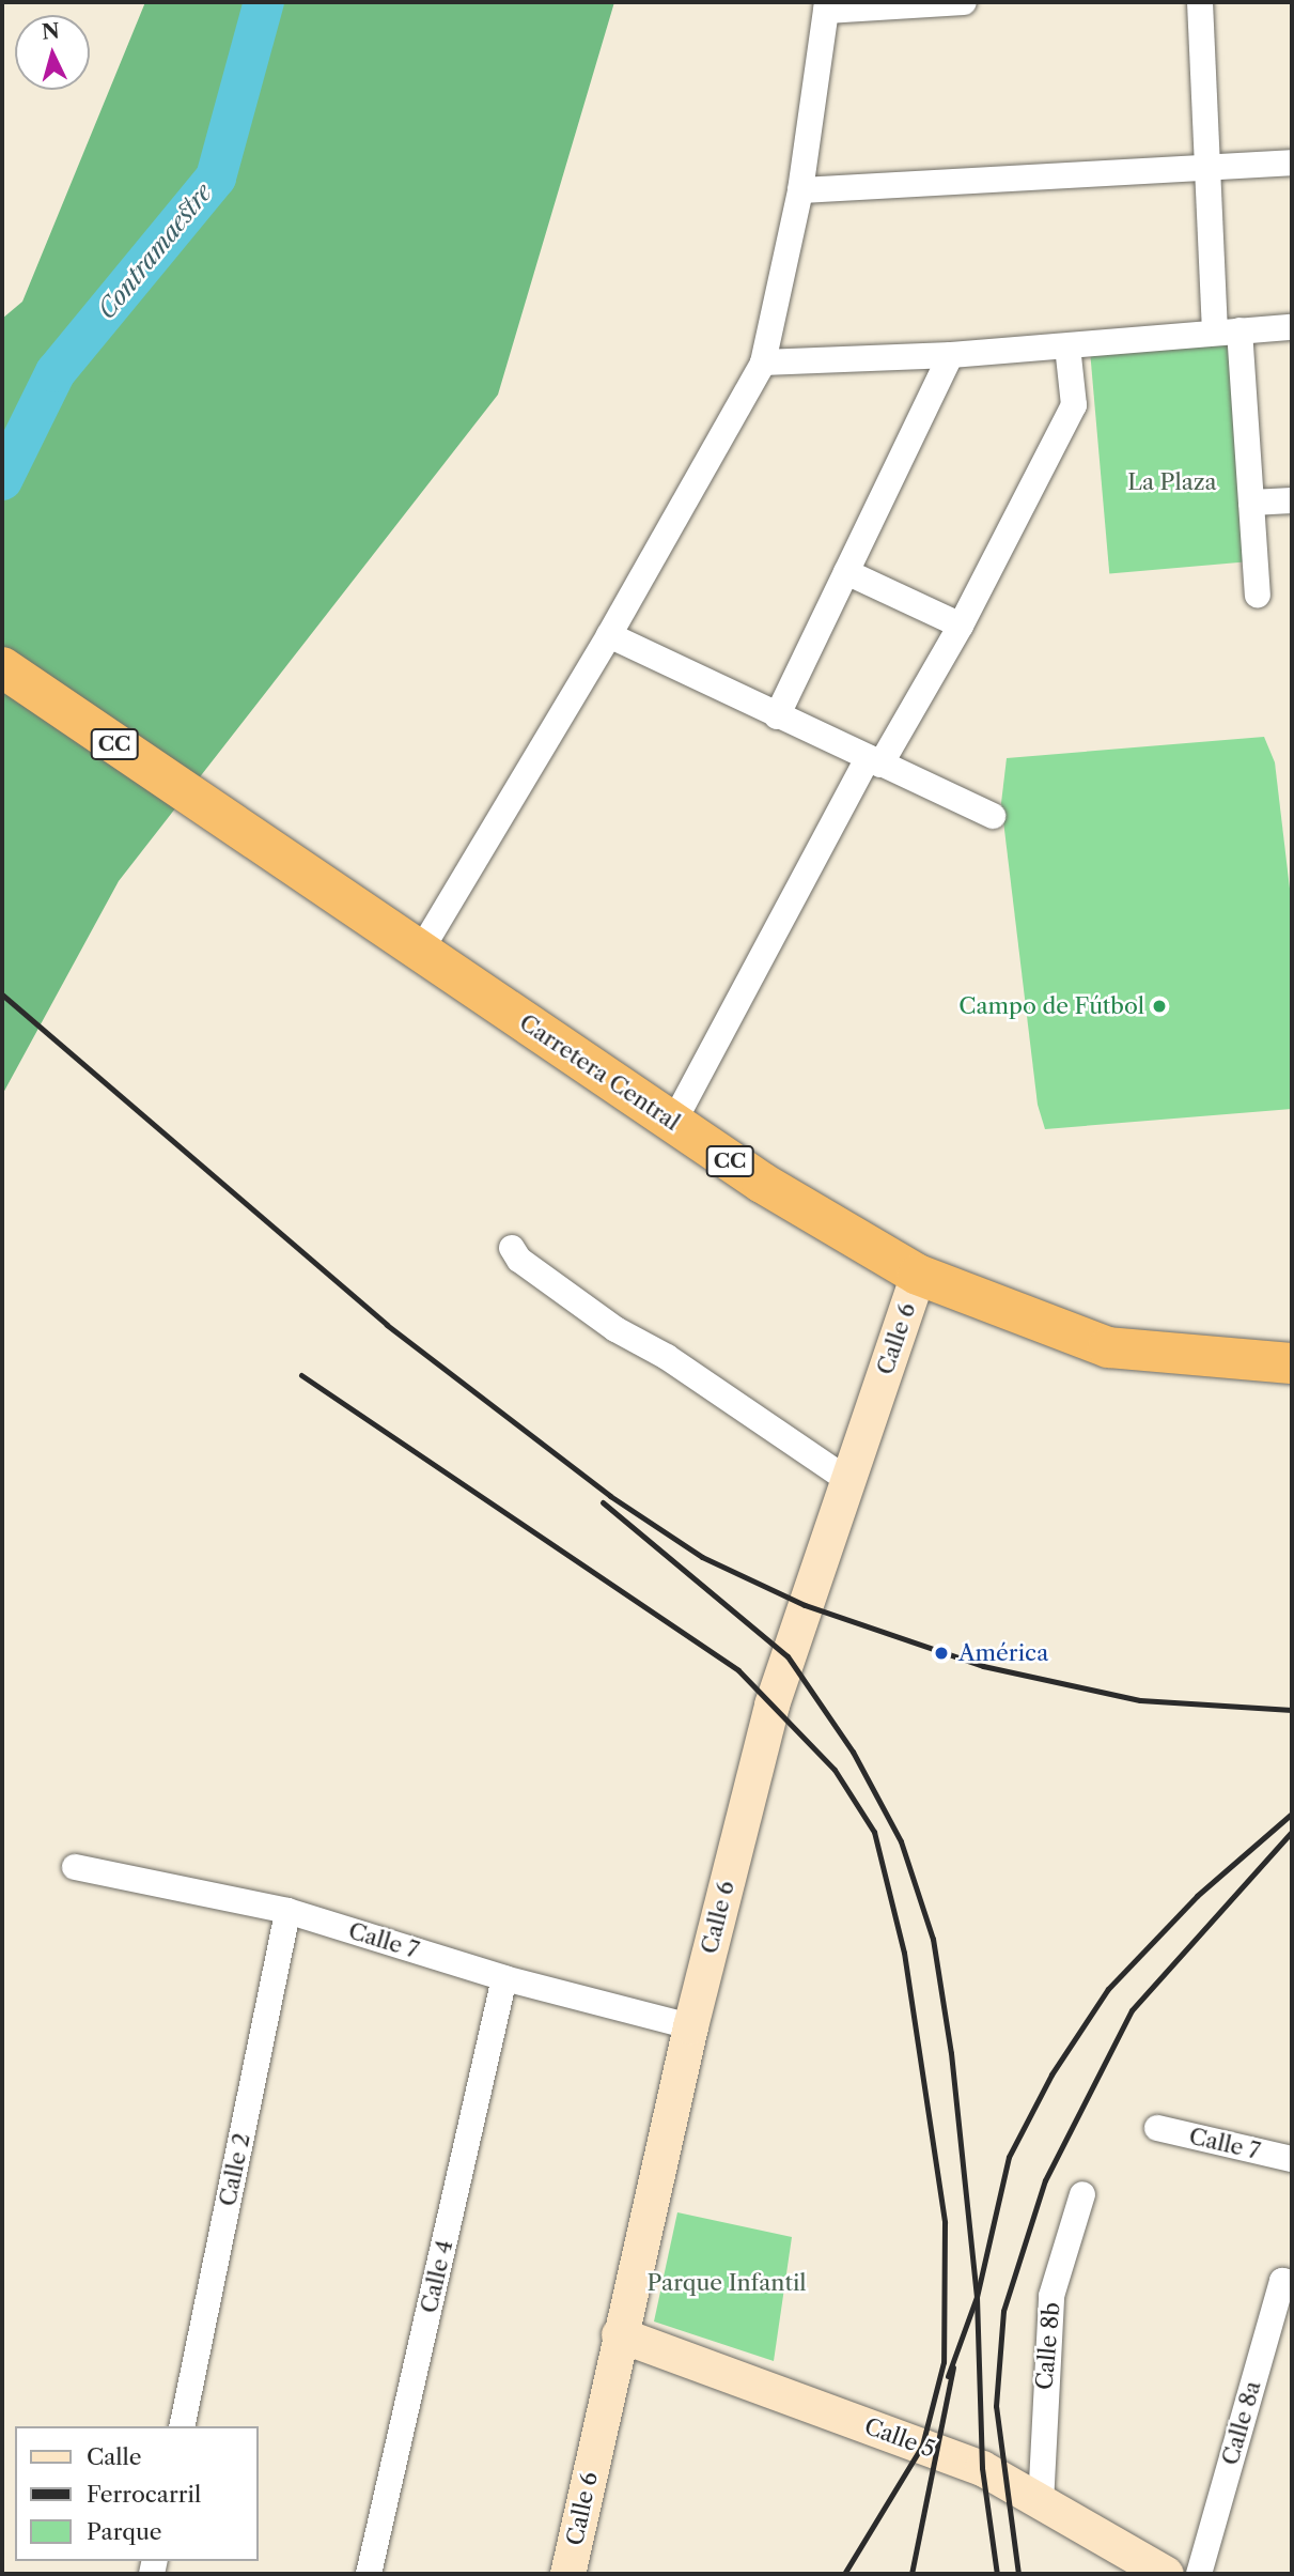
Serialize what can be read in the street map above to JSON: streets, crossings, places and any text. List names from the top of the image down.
{
  "streets": {
    "highway": ["CC", "Carretera Central"],
    "street": [
      "Calle 6",
      "Calle 7",
      "Calle 2",
      "Calle 4",
      "Calle 8b",
      "Calle 8a",
      "Calle 5"
    ]
  },
  "crossings": [
    ["Carretera Central", "Calle 6"],
    ["Calle 6", "Calle 7"],
    ["Calle 6", "Calle 5"],
    ["Calle 7", "Calle 2"],
    ["Calle 7", "Calle 4"],
    ["Calle 8b", "Calle 5"]
  ],
  "water": ["Contramaestre"],
  "parks": ["La Plaza", "Parque Infantil"],
  "places": ["Campo de Fútbol", "América"],
  "legend": ["Calle", "Ferrocarril", "Parque"],
  "north": "top"
}
